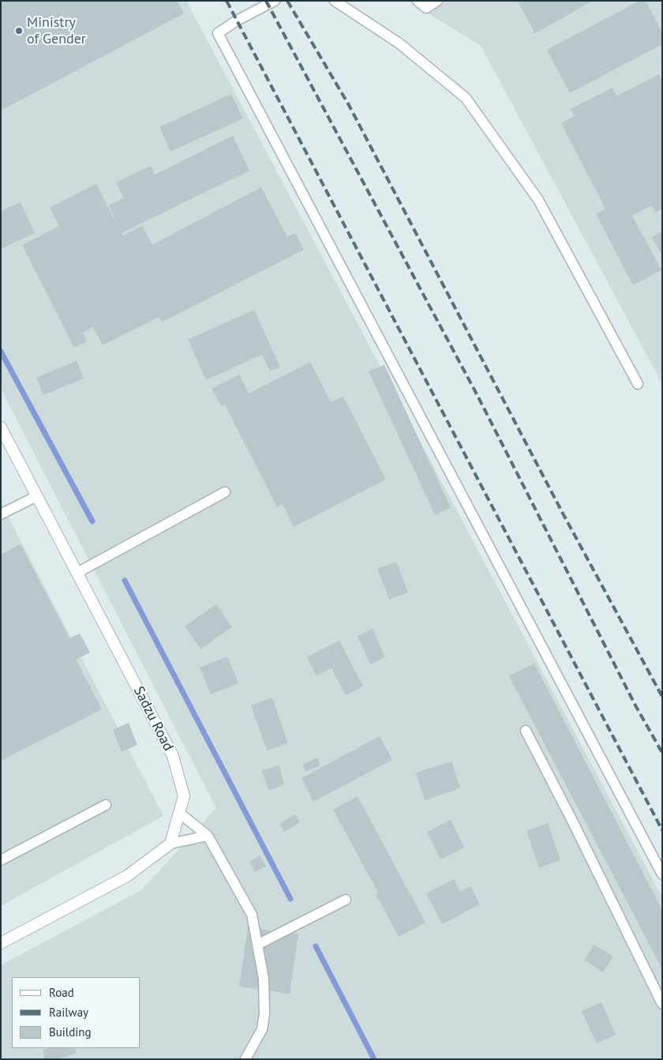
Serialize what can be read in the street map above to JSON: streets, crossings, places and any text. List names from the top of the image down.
{
  "streets": {
    "street": ["Sadzu Road"]
  },
  "places": ["Ministry of Gender"],
  "legend": ["Road", "Railway", "Building"]
}
